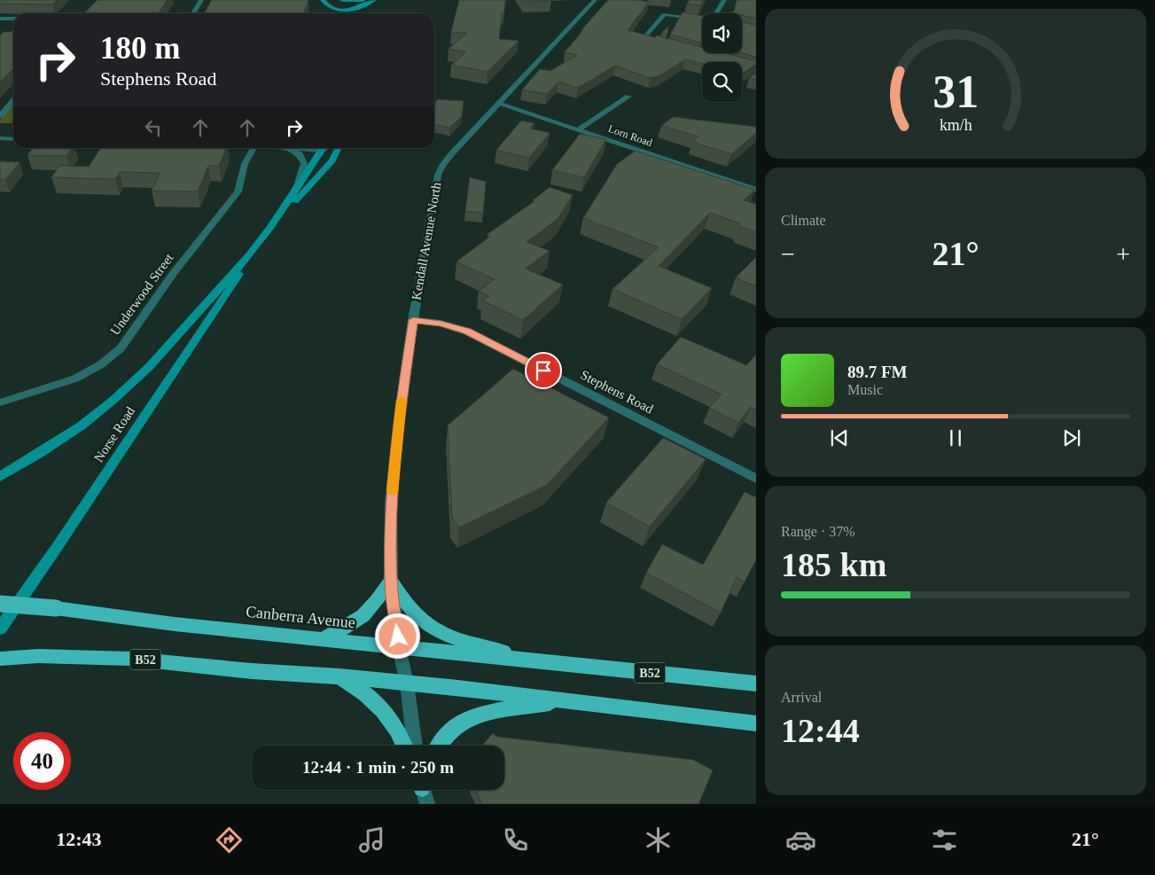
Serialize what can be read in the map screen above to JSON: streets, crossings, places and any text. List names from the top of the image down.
{
  "streets": {
    "highway": ["Canberra Avenue", "B52"],
    "main road": ["Norse Road"],
    "street": [
      "Lorn Road",
      "Kendall Avenue North",
      "Underwood Street",
      "Stephens Road"
    ]
  },
  "crossings": [
    ["Lorn Road", "Kendall Avenue North"],
    ["Kendall Avenue North", "Stephens Road"],
    ["Kendall Avenue North", "Canberra Avenue"],
    ["Kendall Avenue North", "B52"]
  ],
  "page": {
    "turn": ["180 m", "Stephens Road"],
    "tile": [
      "Climate",
      ["Range · 37%", "185 km"],
      ["Arrival", "12:44"]
    ],
    "heat": ["−", "21°", "+"],
    "song": ["89.7 FM", "Music"],
    "limit": "40",
    "trip": "12:44 · 1 min · 250 m",
    "tabs": ["12:43", "21°"],
    "gauge": ["31", "km/h"]
  }
}
